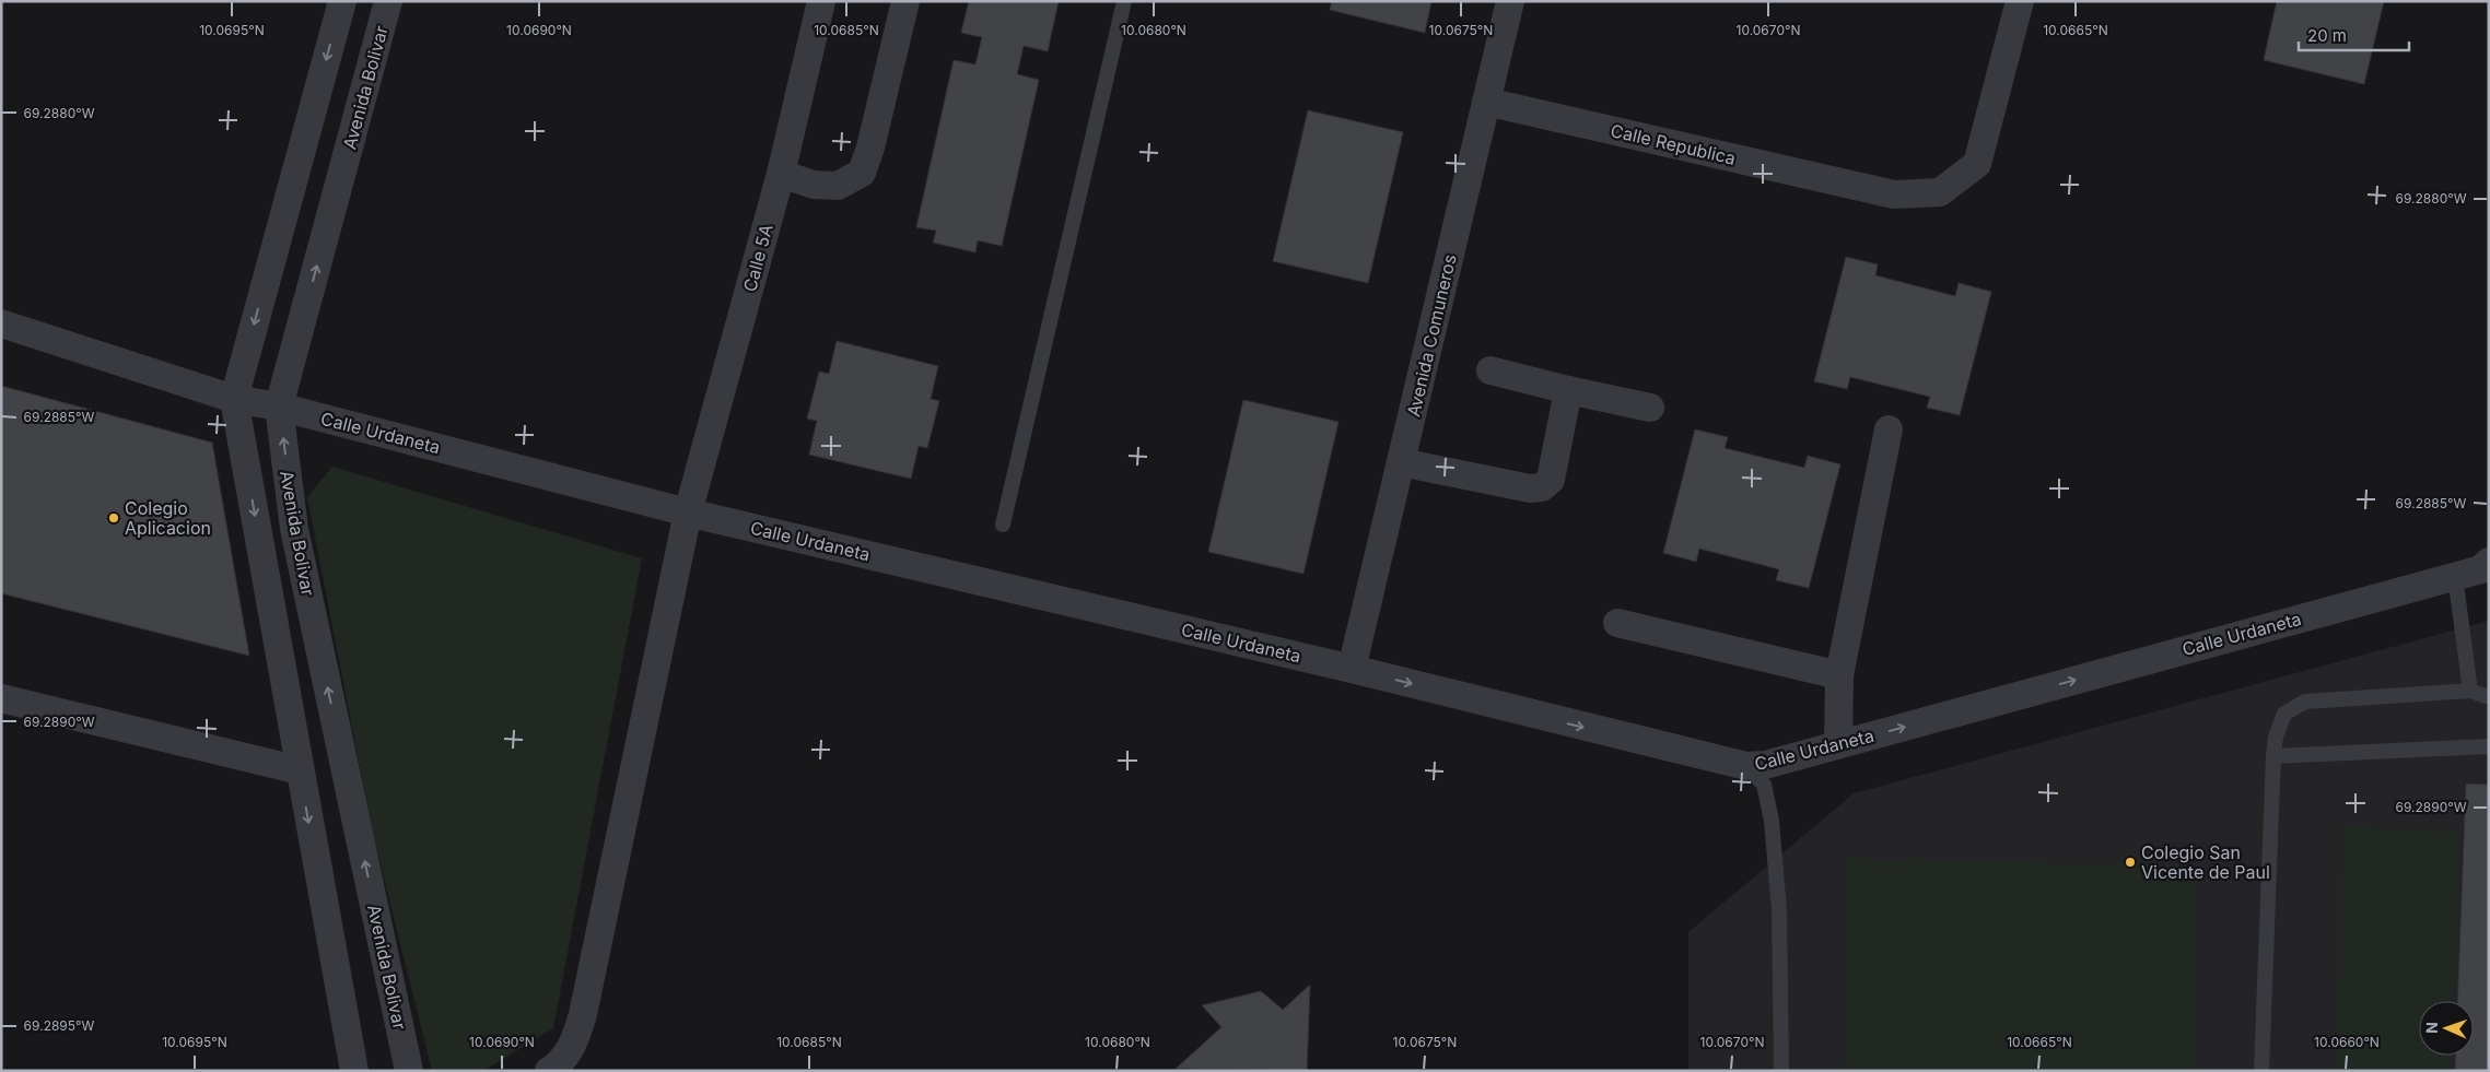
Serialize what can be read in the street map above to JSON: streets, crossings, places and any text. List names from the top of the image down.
{
  "streets": {
    "street": [
      "Avenida Bolivar",
      "Calle Republica",
      "Calle 5A",
      "Avenida Comuneros",
      "Calle Urdaneta"
    ]
  },
  "crossings": [
    ["Avenida Bolivar", "Calle Urdaneta"],
    ["Calle Republica", "Avenida Comuneros"],
    ["Calle 5A", "Calle Urdaneta"],
    ["Avenida Comuneros", "Calle Urdaneta"]
  ],
  "one_way": ["Calle Urdaneta"],
  "places": ["Colegio Aplicacion", "Colegio San Vicente de Paul"],
  "scale_bar": "20 m",
  "north": "left",
  "coordinates": [
    "10.0695°N",
    "10.0690°N",
    "10.0685°N",
    "10.0680°N",
    "10.0675°N",
    "10.0670°N",
    "10.0665°N",
    "69.2880°W",
    "69.2885°W",
    "69.2890°W",
    "69.2895°W",
    "10.0660°N"
  ]
}
